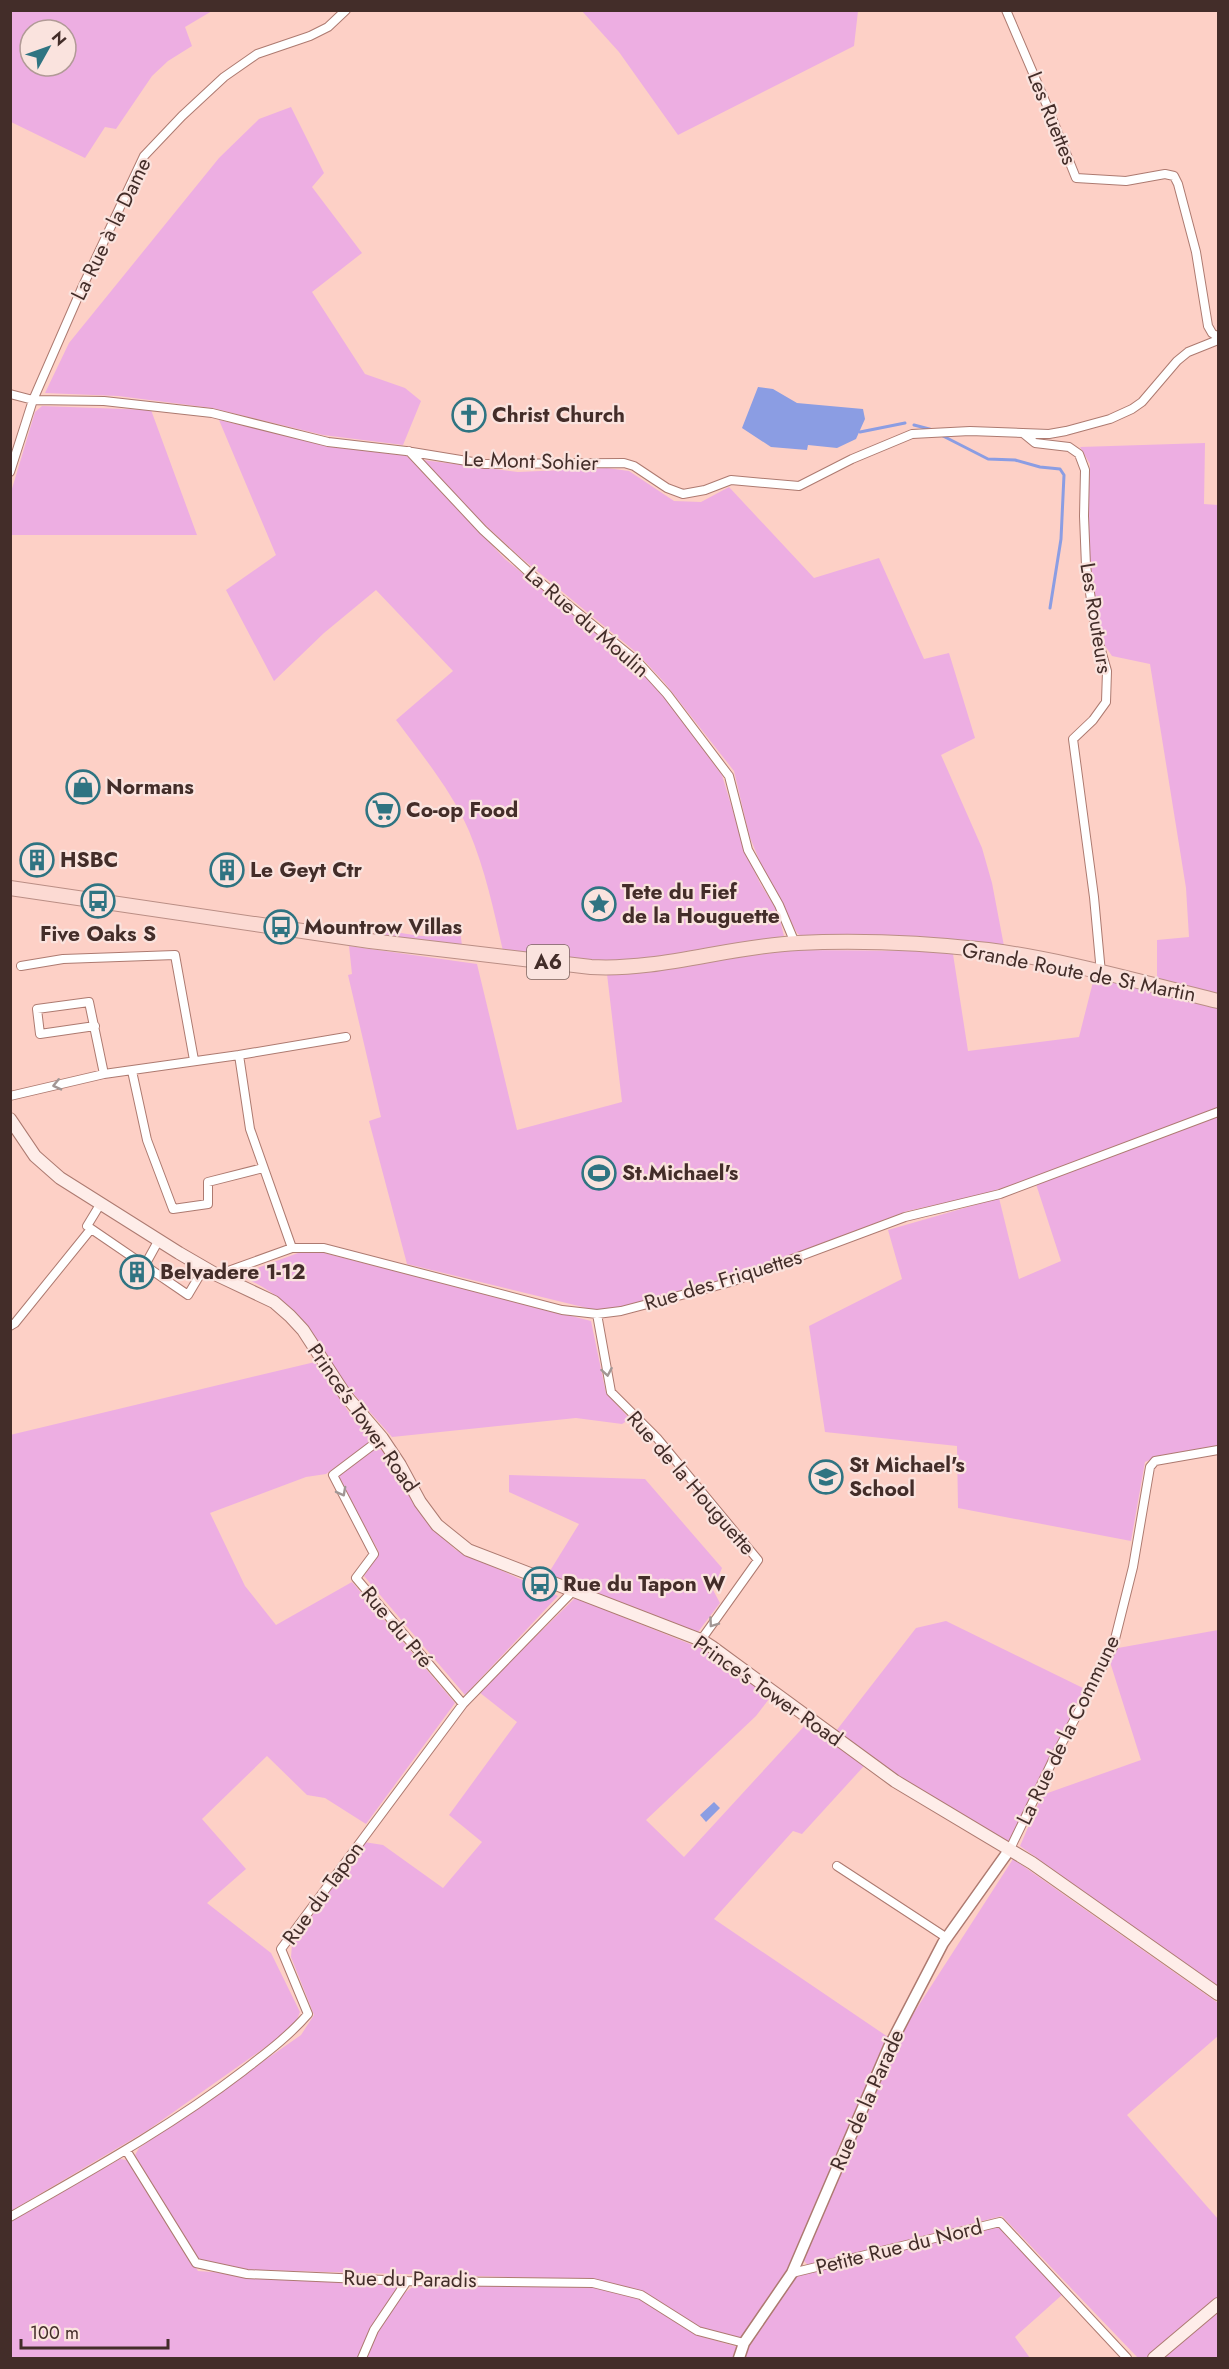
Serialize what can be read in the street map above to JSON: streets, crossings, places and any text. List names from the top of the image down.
{
  "streets": {
    "main road": ["A6", "Grande Route de St Martin", "Prince's Tower Road"],
    "street": [
      "Les Ruettes",
      "La Rue à la Dame",
      "Le Mont Sohier",
      "Les Routeurs",
      "La Rue du Moulin",
      "Rue des Friquettes",
      "Rue de la Houguette",
      "Rue du Pré",
      "La Rue de la Commune",
      "Rue du Tapon",
      "Rue de la Parade",
      "Petite Rue du Nord",
      "Rue du Paradis"
    ]
  },
  "crossings": [
    ["Les Ruettes", "Le Mont Sohier"],
    ["La Rue à la Dame", "Le Mont Sohier"],
    ["Le Mont Sohier", "Les Routeurs"],
    ["Le Mont Sohier", "La Rue du Moulin"],
    ["Les Routeurs", "Grande Route de St Martin"],
    ["La Rue du Moulin", "A6"],
    ["La Rue du Moulin", "Grande Route de St Martin"],
    ["A6", "Grande Route de St Martin"],
    ["Rue des Friquettes", "Prince's Tower Road"],
    ["Rue des Friquettes", "Rue de la Houguette"],
    ["Prince's Tower Road", "Rue de la Houguette"],
    ["Prince's Tower Road", "Rue du Pré"],
    ["Prince's Tower Road", "La Rue de la Commune"],
    ["Prince's Tower Road", "Rue du Tapon"],
    ["Prince's Tower Road", "Rue de la Parade"],
    ["Rue du Pré", "Rue du Tapon"],
    ["La Rue de la Commune", "Rue de la Parade"],
    ["Rue du Tapon", "Rue du Paradis"],
    ["Rue de la Parade", "Petite Rue du Nord"],
    ["Rue de la Parade", "Rue du Paradis"]
  ],
  "one_way": ["Rue de la Houguette", "Rue du Pré"],
  "places": {
    "church": ["Christ Church"],
    "shop": ["Normans"],
    "supermarket": ["Co-op Food"],
    "building": ["HSBC", "Le Geyt Ctr", "Belvadere 1-12"],
    "bus stop": ["Five Oaks S", "Mountrow Villas", "Rue du Tapon W"],
    "place": ["Tete du Fief de la Houguette"],
    "sports": ["St.Michael's"],
    "school or university": ["St Michael's School"]
  },
  "scale_bar": "100 m",
  "north": "top right"
}
